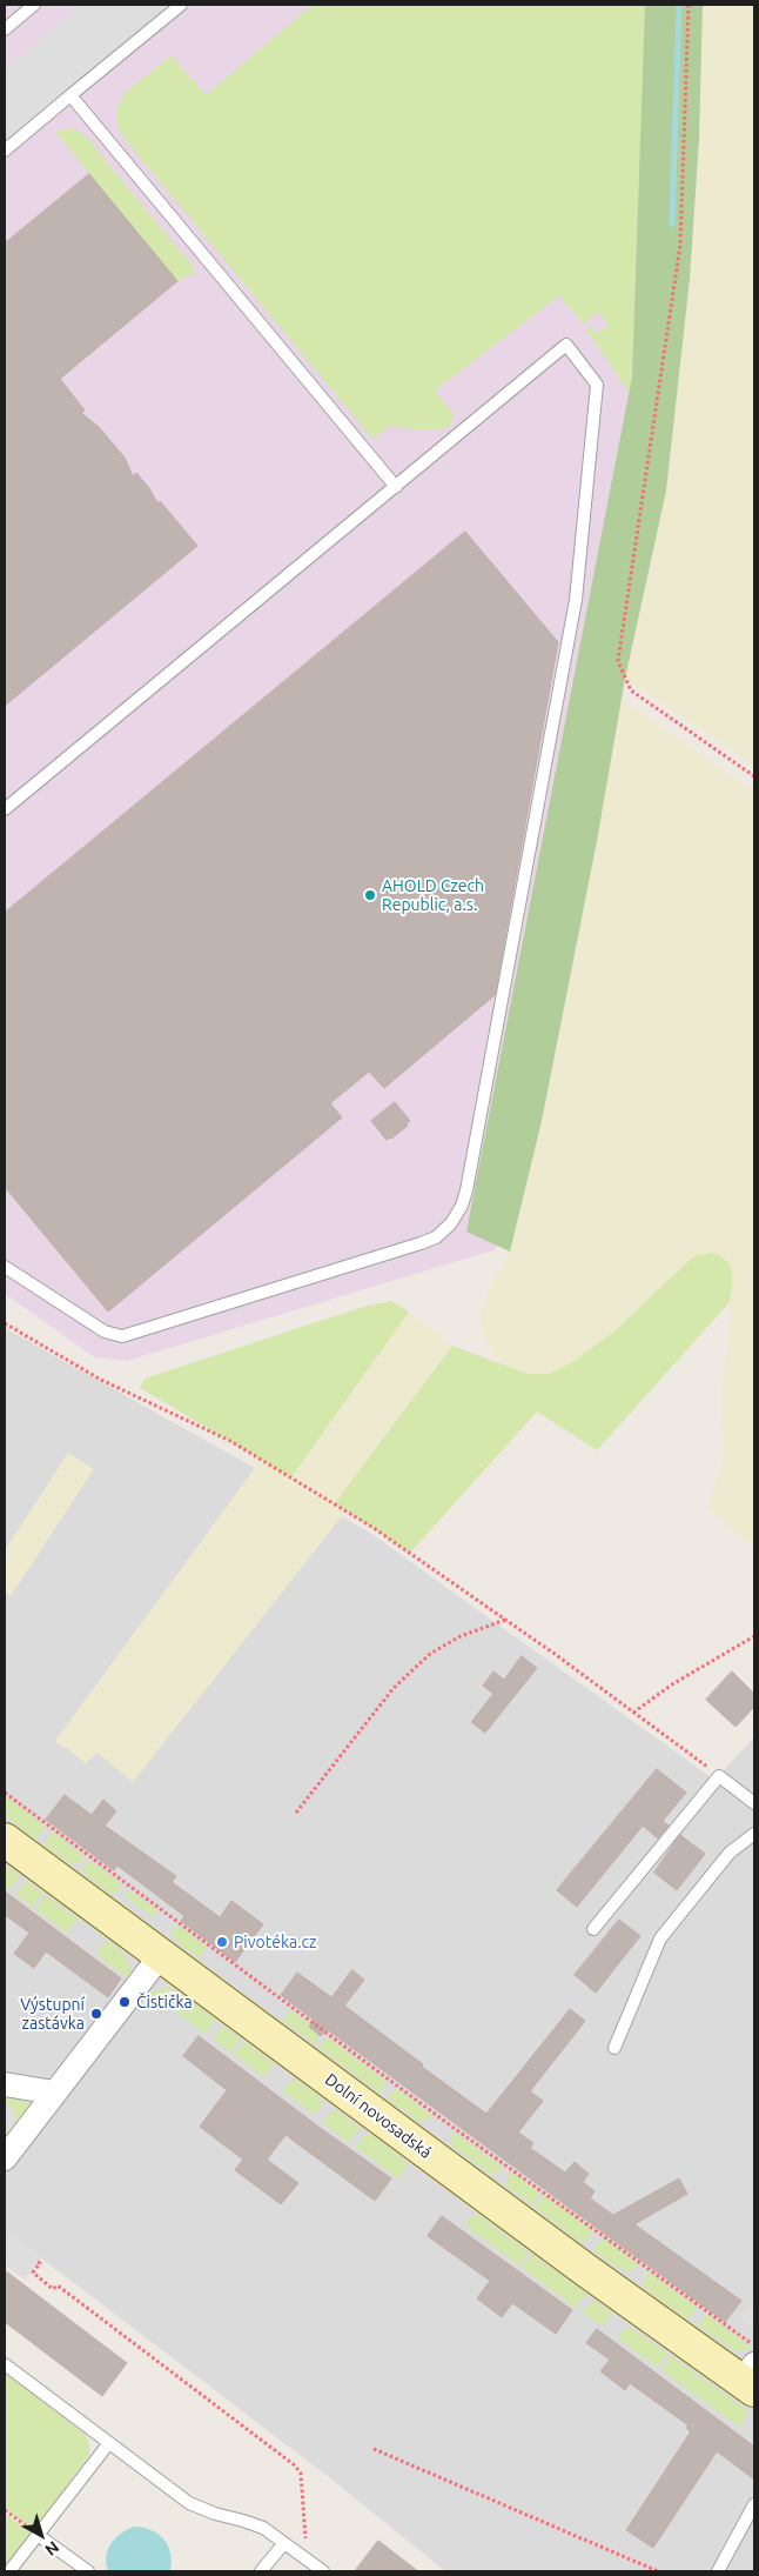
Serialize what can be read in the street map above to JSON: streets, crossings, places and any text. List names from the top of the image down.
{
  "streets": {
    "main road": ["Dolní novosadská"]
  },
  "places": [
    "AHOLD Czech Republic, a.s.",
    "Pivotéka.cz",
    "Čistička",
    "Výstupní zastávka"
  ],
  "north": "bottom right"
}
